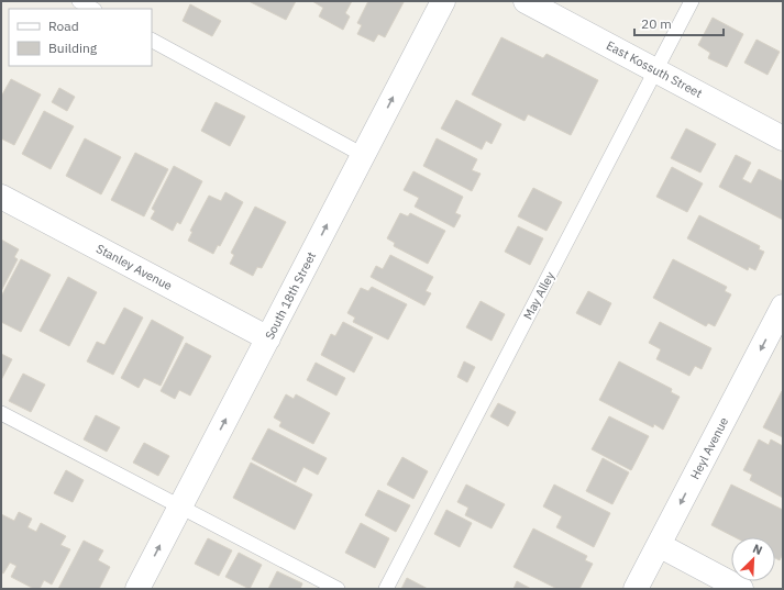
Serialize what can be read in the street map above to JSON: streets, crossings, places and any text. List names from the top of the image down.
{
  "streets": {
    "street": [
      "East Kossuth Street",
      "Stanley Avenue",
      "South 18th Street",
      "Heyl Avenue"
    ],
    "lane": ["May Alley"]
  },
  "crossings": [
    ["East Kossuth Street", "May Alley"],
    ["Stanley Avenue", "South 18th Street"]
  ],
  "one_way": ["South 18th Street", "Heyl Avenue"],
  "legend": ["Road", "Building"],
  "scale_bar": "20 m",
  "north": "top right"
}
